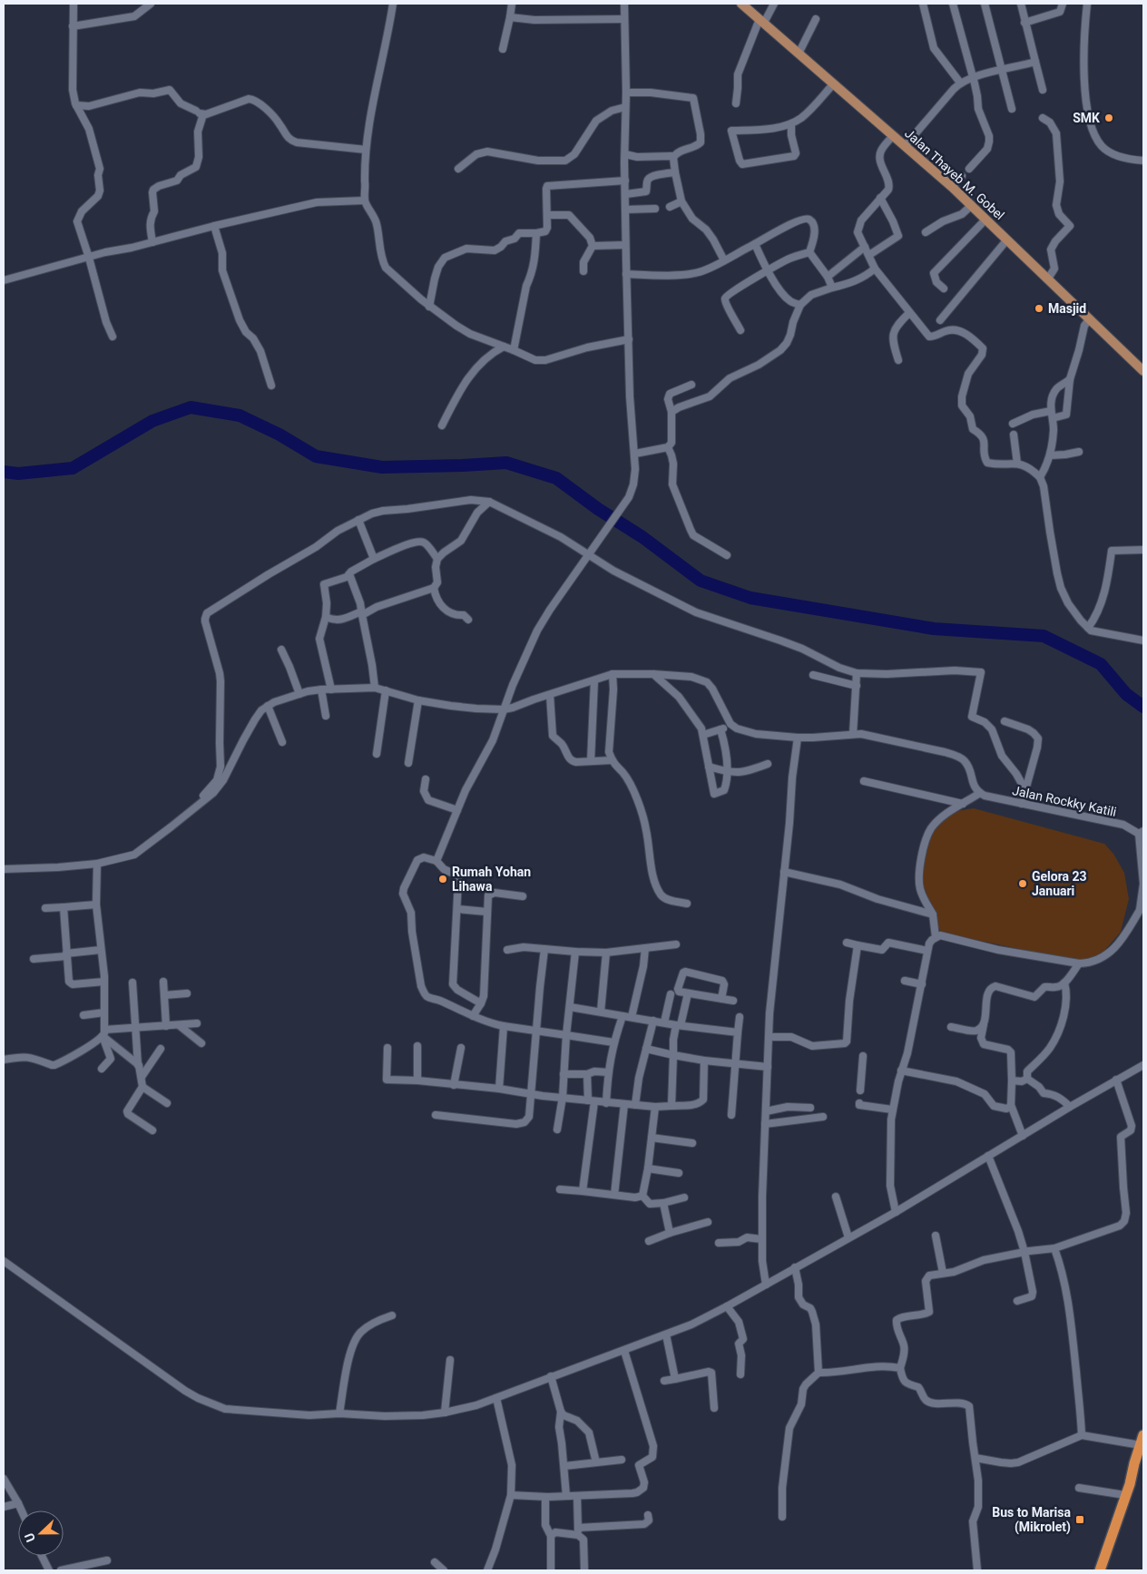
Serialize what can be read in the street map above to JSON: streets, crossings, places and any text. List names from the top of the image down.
{
  "streets": {
    "main road": ["Jalan Thayeb M. Gobel"],
    "street": ["Jalan Rockky Katili"]
  },
  "places": {
    "other": [
      "SMK",
      "Masjid",
      "Rumah Yohan Lihawa",
      "Gelora 23 Januari"
    ],
    "transit": ["Bus to Marisa (Mikrolet)"]
  },
  "north": "left"
}
